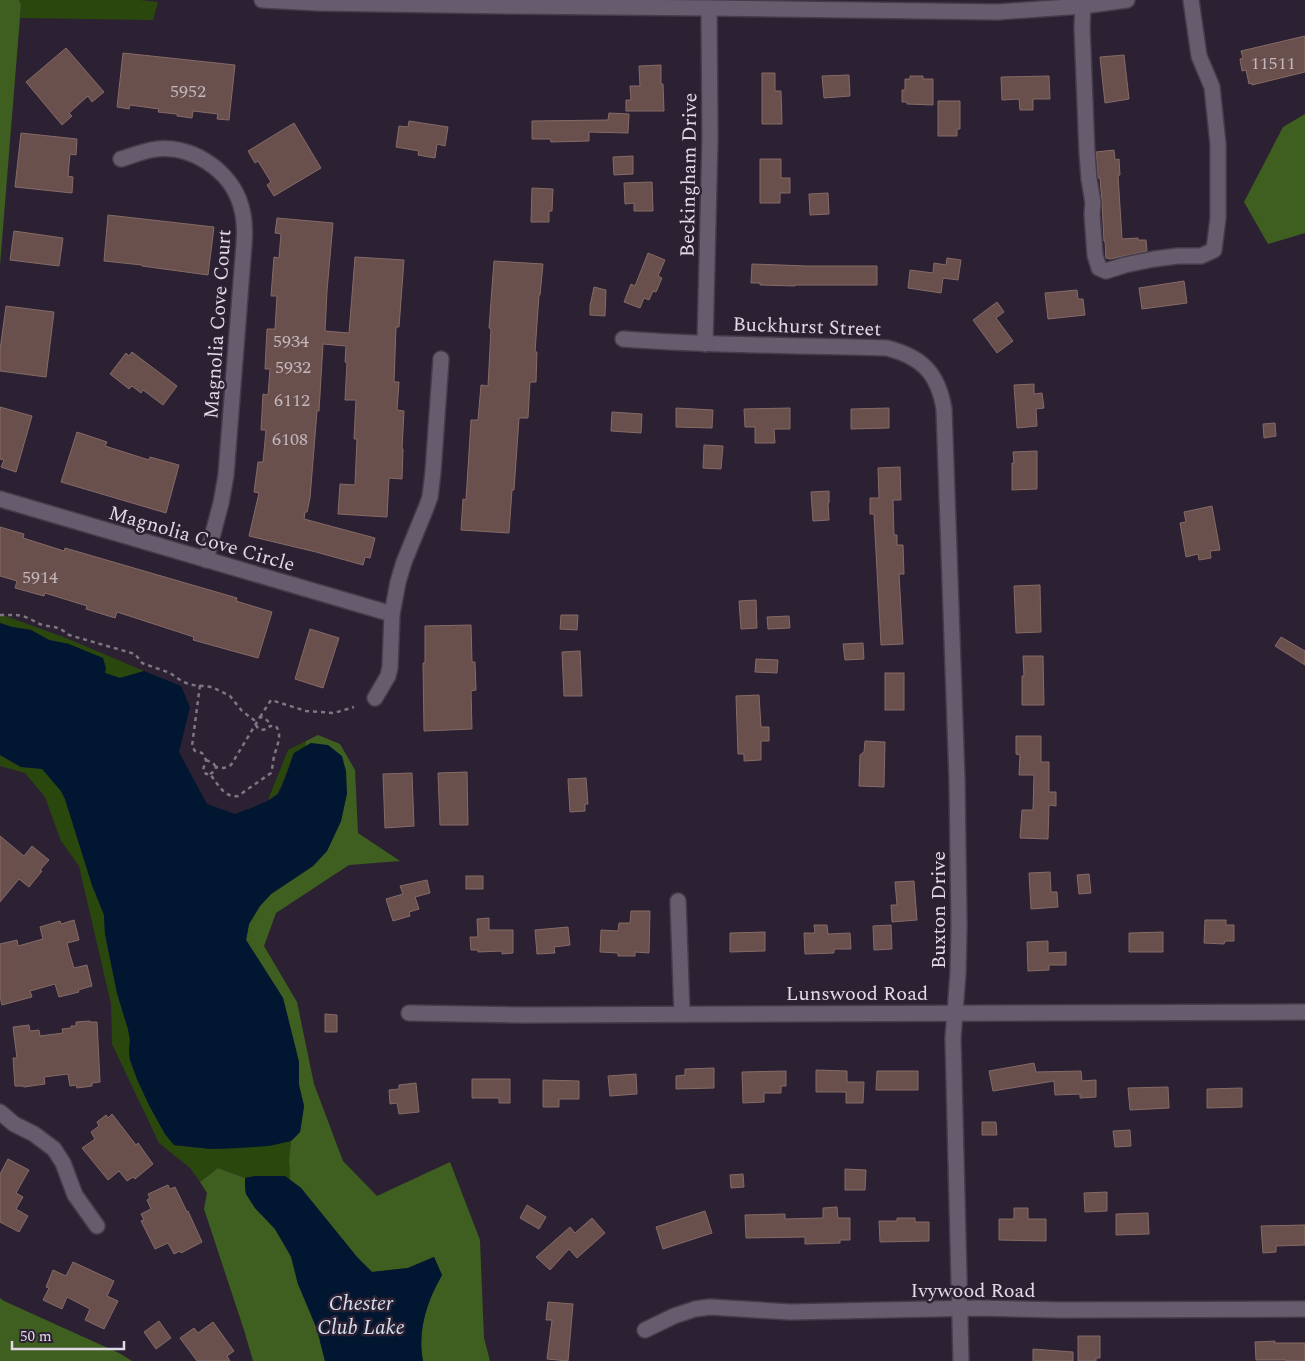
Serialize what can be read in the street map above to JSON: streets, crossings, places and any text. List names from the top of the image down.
{
  "streets": {
    "street": [
      "Beckingham Drive",
      "Magnolia Cove Court",
      "Buckhurst Street",
      "Magnolia Cove Circle",
      "Buxton Drive",
      "Lunswood Road",
      "Ivywood Road"
    ]
  },
  "crossings": [
    ["Beckingham Drive", "Buckhurst Street"],
    ["Magnolia Cove Court", "Magnolia Cove Circle"],
    ["Buckhurst Street", "Buxton Drive"],
    ["Buxton Drive", "Lunswood Road"],
    ["Buxton Drive", "Ivywood Road"]
  ],
  "water": ["Chester Club Lake"],
  "house_numbers": [
    "11511",
    "5952",
    "5934",
    "5932",
    "6112",
    "6108",
    "5914"
  ],
  "scale_bar": "50 m"
}
